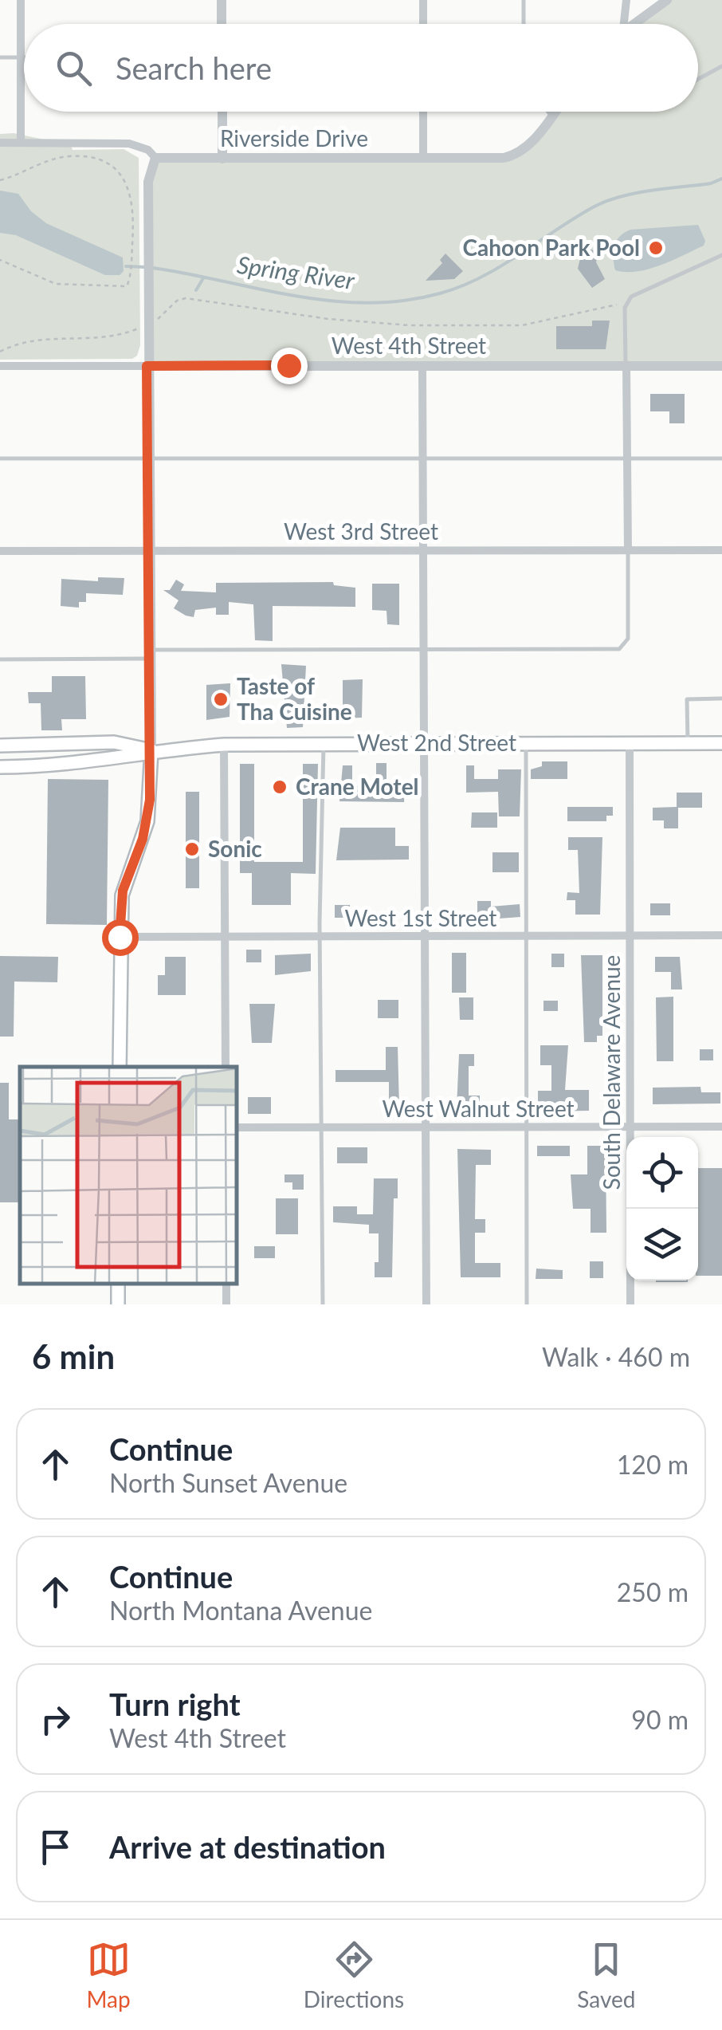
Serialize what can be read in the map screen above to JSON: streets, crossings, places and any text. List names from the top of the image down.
{
  "streets": {
    "main road": ["West 2nd Street"],
    "street": [
      "Riverside Drive",
      "West 4th Street",
      "West 3rd Street",
      "West 1st Street",
      "South Delaware Avenue",
      "West Walnut Street"
    ]
  },
  "crossings": [
    ["West 2nd Street", "South Delaware Avenue"],
    ["West 1st Street", "South Delaware Avenue"],
    ["South Delaware Avenue", "West Walnut Street"]
  ],
  "water": ["Spring River"],
  "places": [
    "Cahoon Park Pool",
    "Taste of Tha Cuisine",
    "Crane Motel",
    "Sonic"
  ],
  "page": {
    "search": "Search here",
    "heading": ["6 min", "Walk · 460 m"],
    "list": [
      ["Continue", "North Sunset Avenue", "120 m"],
      ["Continue", "North Montana Avenue", "250 m"],
      ["Turn right", "West 4th Street", "90 m"],
      "Arrive at destination"
    ],
    "nav": ["Map", "Directions", "Saved"]
  }
}
